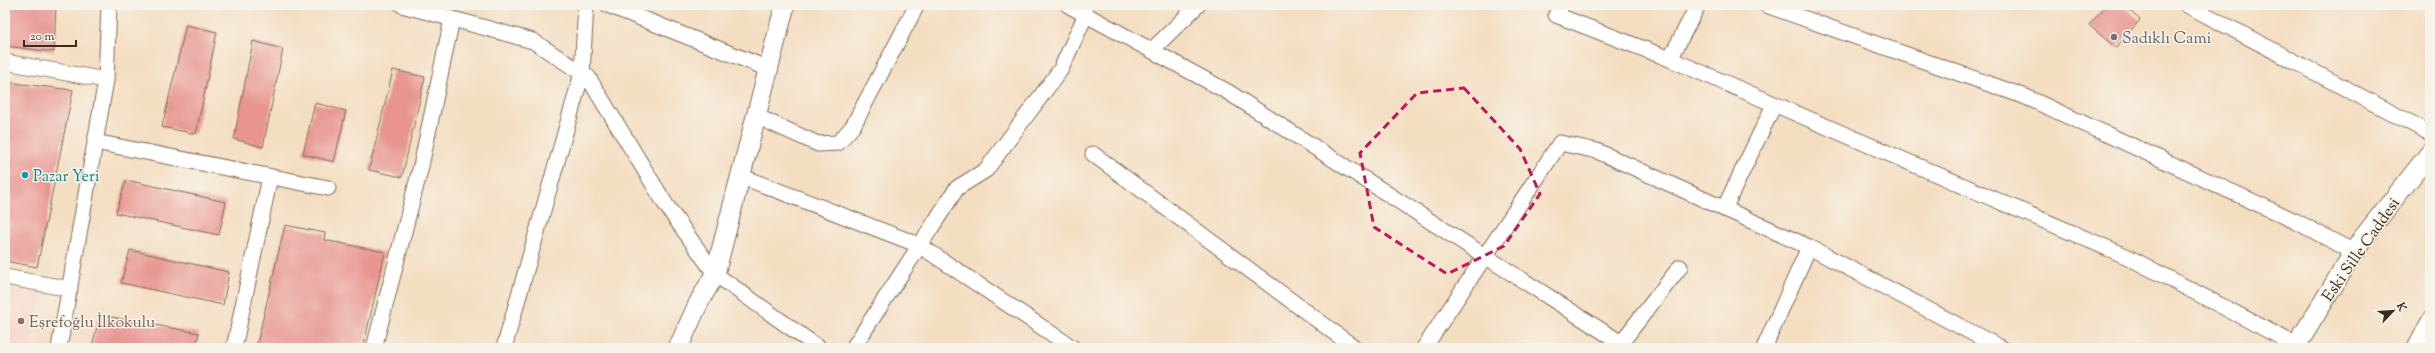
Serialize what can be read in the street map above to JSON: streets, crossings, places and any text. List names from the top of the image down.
{
  "streets": {
    "street": ["Eski Sille Caddesi"]
  },
  "places": ["Sadıklı Cami", "Pazar Yeri", "Eşrefoğlu İlkokulu"],
  "scale_bar": "20 m",
  "north": "top right"
}
